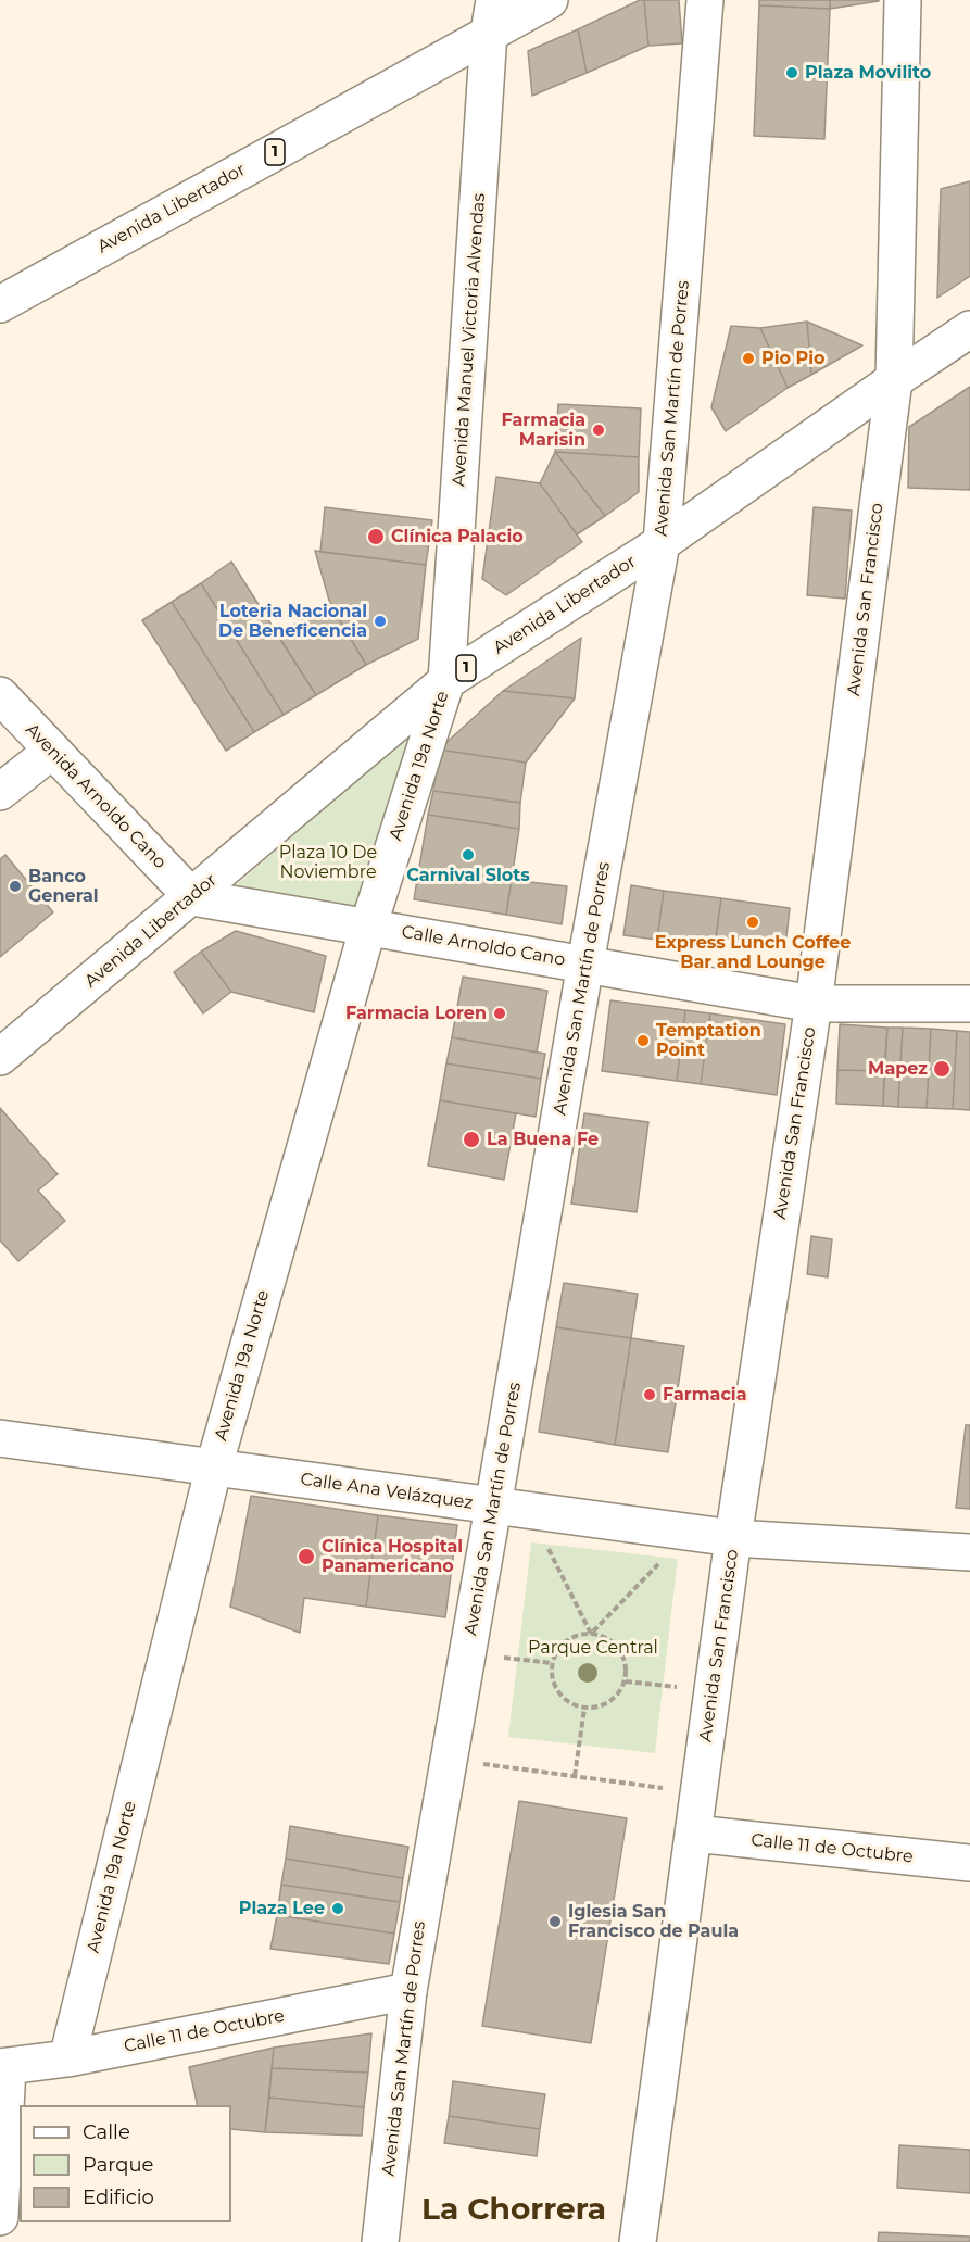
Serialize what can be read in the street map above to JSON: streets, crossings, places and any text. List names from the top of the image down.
{
  "streets": {
    "main road": [
      "1",
      "Avenida Libertador",
      "Avenida Manuel Victoria Alvendas",
      "Avenida San Martín de Porres",
      "Avenida San Francisco",
      "Avenida 19a Norte",
      "Avenida Arnoldo Cano",
      "Calle Arnoldo Cano",
      "Calle Ana Velázquez",
      "Calle 11 de Octubre"
    ]
  },
  "crossings": [
    ["Avenida Libertador", "Avenida Manuel Victoria Alvendas"],
    ["Avenida Libertador", "Avenida San Martín de Porres"],
    ["Avenida Libertador", "Avenida San Francisco"],
    ["Avenida Libertador", "Avenida 19a Norte"],
    ["Avenida Libertador", "Avenida Arnoldo Cano"],
    ["Avenida Libertador", "Calle Arnoldo Cano"],
    ["Avenida Manuel Victoria Alvendas", "Avenida 19a Norte"],
    ["Avenida San Martín de Porres", "Calle Arnoldo Cano"],
    ["Avenida San Martín de Porres", "Calle Ana Velázquez"],
    ["Avenida San Martín de Porres", "Calle 11 de Octubre"],
    ["Avenida San Francisco", "Calle Arnoldo Cano"],
    ["Avenida San Francisco", "Calle Ana Velázquez"],
    ["Avenida San Francisco", "Calle 11 de Octubre"],
    ["Avenida 19a Norte", "Calle Arnoldo Cano"],
    ["Avenida 19a Norte", "Calle Ana Velázquez"],
    ["Avenida 19a Norte", "Calle 11 de Octubre"],
    ["Avenida Arnoldo Cano", "Calle Arnoldo Cano"]
  ],
  "districts": ["La Chorrera"],
  "parks": ["Plaza 10 De Noviembre", "Parque Central"],
  "places": [
    "Plaza Movilito",
    "Pio Pio",
    "Farmacia Marisin",
    "Clínica Palacio",
    "Loteria Nacional De Beneficencia",
    "Carnival Slots",
    "Banco General",
    "Express Lunch Coffee Bar and Lounge",
    "Farmacia Loren",
    "Temptation Point",
    "Mapez",
    "La Buena Fe",
    "Farmacia",
    "Clínica Hospital Panamericano",
    "Plaza Lee",
    "Iglesia San Francisco de Paula"
  ],
  "legend": ["Calle", "Parque", "Edificio"]
}
